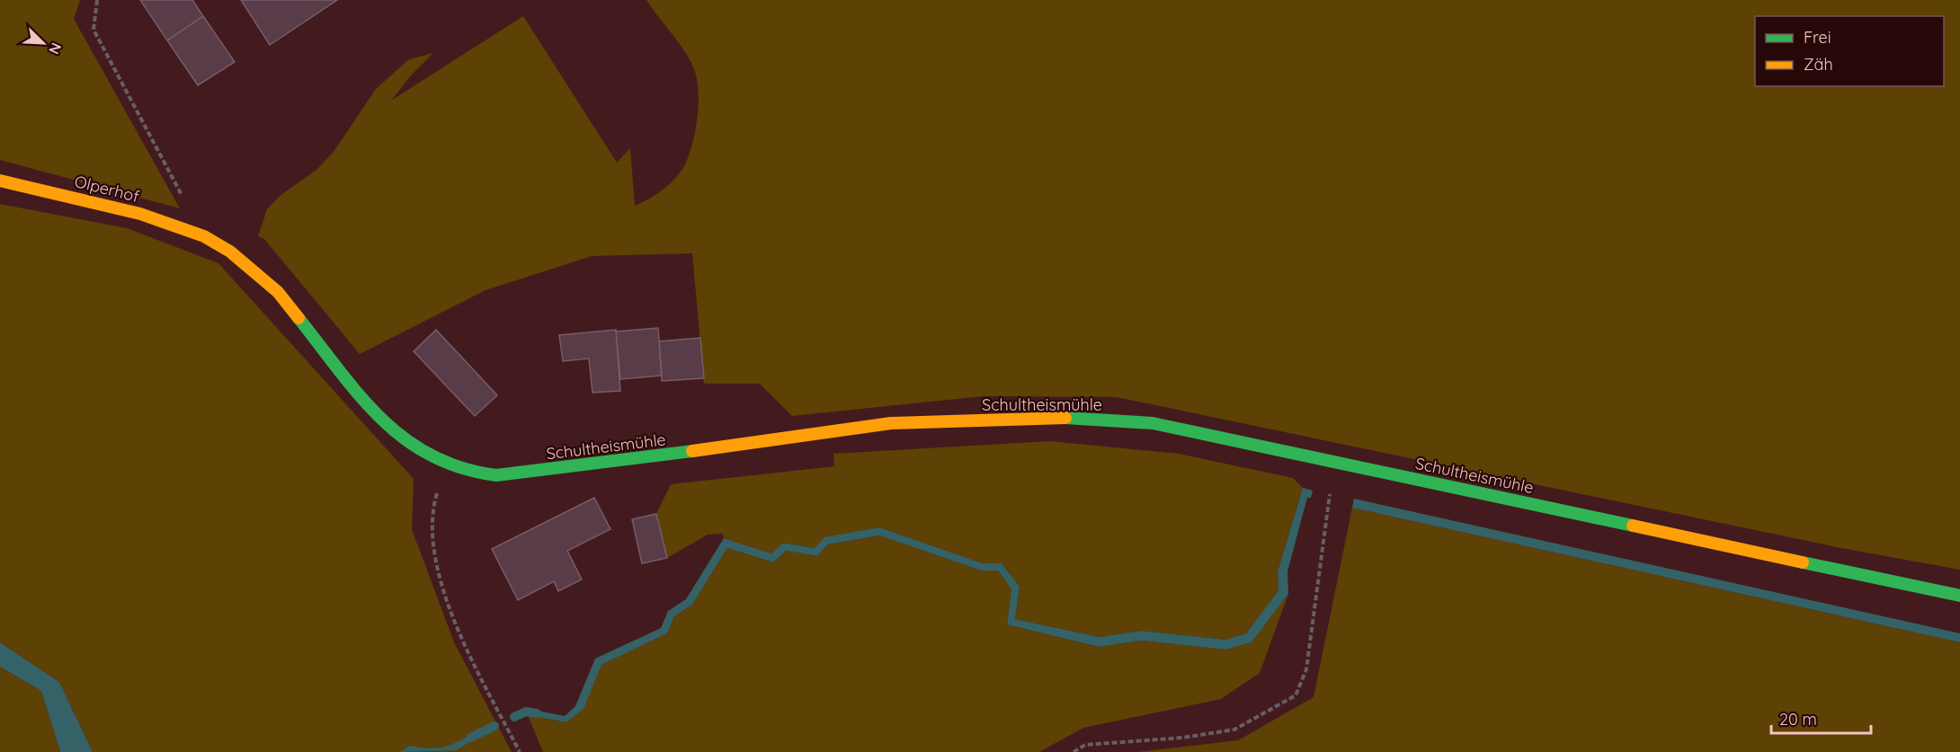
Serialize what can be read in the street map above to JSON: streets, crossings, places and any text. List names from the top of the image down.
{
  "streets": {
    "street": ["Olperhof", "Schultheismühle"]
  },
  "crossings": [
    ["Olperhof", "Schultheismühle"]
  ],
  "legend": ["Frei", "Zäh"],
  "scale_bar": "20 m",
  "north": "bottom right"
}
